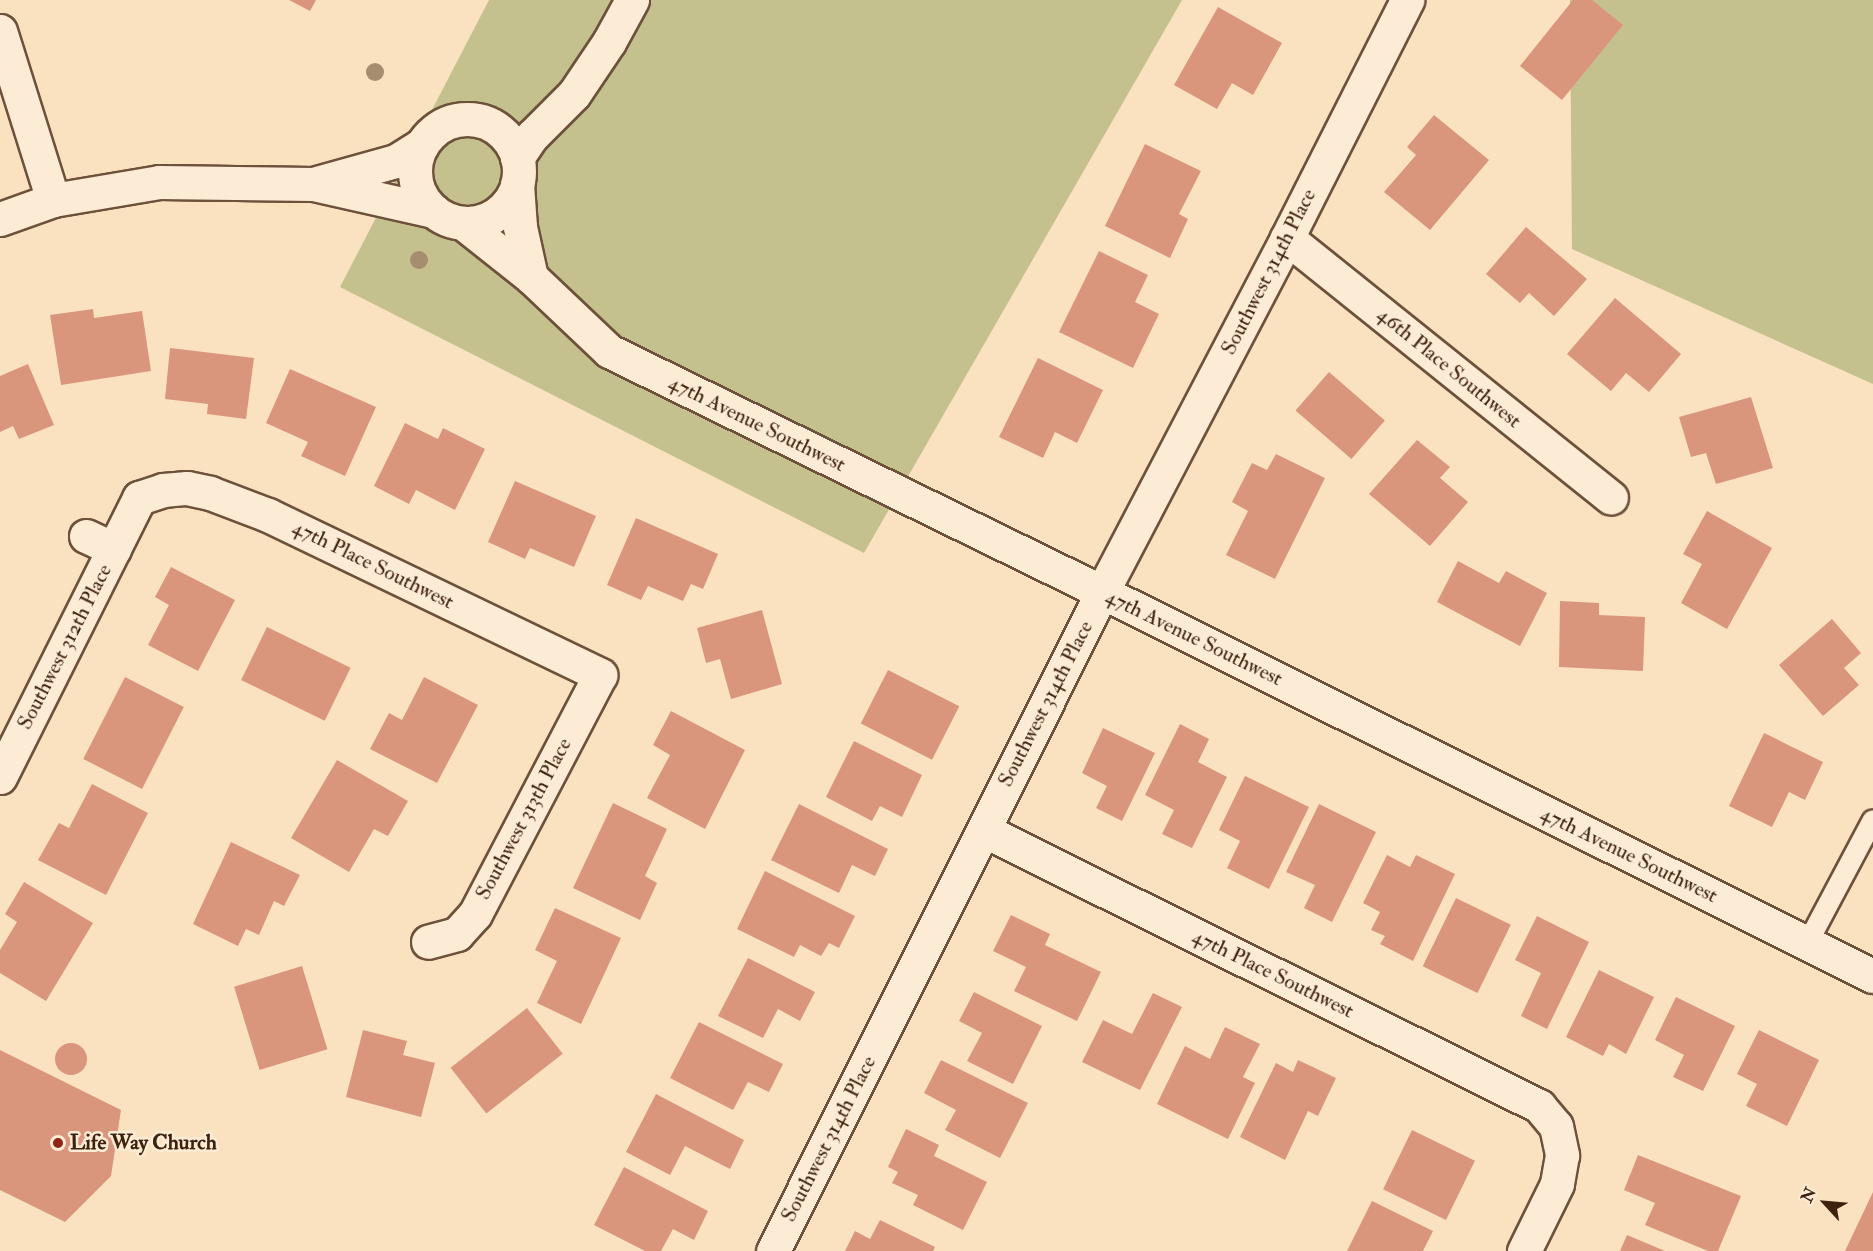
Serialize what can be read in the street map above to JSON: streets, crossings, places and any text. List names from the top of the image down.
{
  "streets": {
    "street": [
      "Southwest 314th Place",
      "46th Place Southwest",
      "47th Avenue Southwest",
      "47th Place Southwest",
      "Southwest 312th Place",
      "Southwest 313th Place"
    ]
  },
  "crossings": [
    ["Southwest 314th Place", "46th Place Southwest"],
    ["Southwest 314th Place", "47th Avenue Southwest"],
    ["Southwest 314th Place", "47th Place Southwest"],
    ["47th Place Southwest", "Southwest 312th Place"],
    ["47th Place Southwest", "Southwest 313th Place"]
  ],
  "places": ["Life Way Church"],
  "north": "top left"
}
